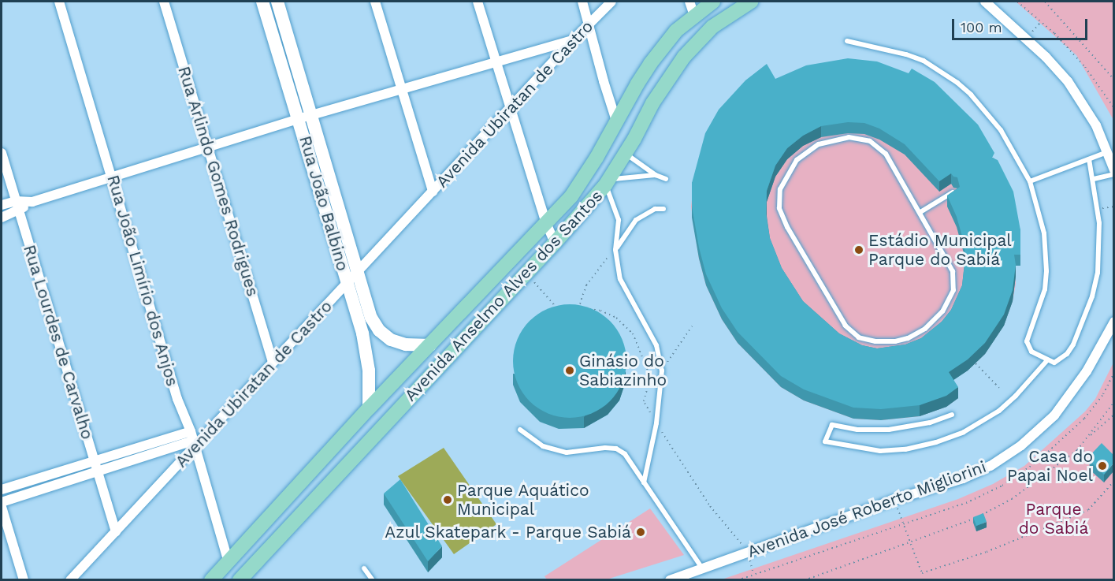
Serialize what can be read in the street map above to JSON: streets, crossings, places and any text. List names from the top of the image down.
{
  "streets": {
    "main road": ["Rua João Balbino", "Avenida Anselmo Alves dos Santos"],
    "street": [
      "Avenida Ubiratan de Castro",
      "Rua Arlindo Gomes Rodrigues",
      "Rua João Limírio dos Anjos",
      "Rua Lourdes de Carvalho",
      "Avenida José Roberto Migliorini"
    ]
  },
  "crossings": [
    ["Avenida Ubiratan de Castro", "Rua Arlindo Gomes Rodrigues"],
    ["Avenida Ubiratan de Castro", "Rua João Balbino"],
    ["Avenida Ubiratan de Castro", "Rua João Limírio dos Anjos"],
    ["Avenida Ubiratan de Castro", "Rua Lourdes de Carvalho"],
    ["Rua João Balbino", "Avenida Anselmo Alves dos Santos"],
    ["Rua João Limírio dos Anjos", "Avenida Anselmo Alves dos Santos"]
  ],
  "parks": ["Parque do Sabiá"],
  "places": [
    "Estádio Municipal Parque do Sabiá",
    "Ginásio do Sabiazinho",
    "Casa do Papai Noel",
    "Parque Aquático Municipal",
    "Azul Skatepark - Parque Sabiá"
  ],
  "scale_bar": "100 m"
}
